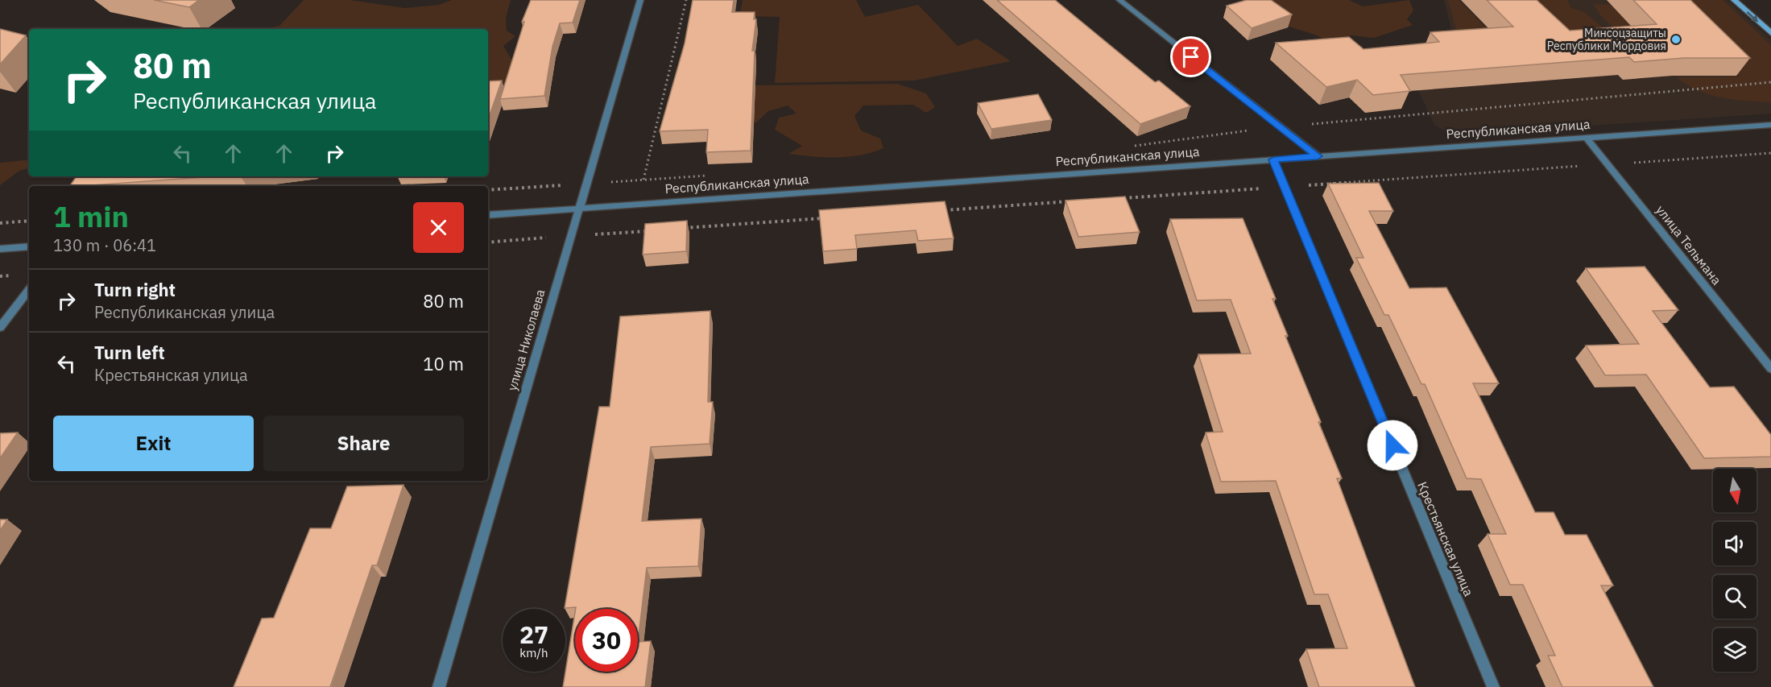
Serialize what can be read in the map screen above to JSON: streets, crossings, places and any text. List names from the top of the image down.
{
  "streets": {
    "street": [
      "Республиканская улица",
      "улица Тельмана",
      "улица Николаева",
      "Крестьянская улица"
    ]
  },
  "crossings": [
    ["Республиканская улица", "улица Тельмана"],
    ["Республиканская улица", "улица Николаева"],
    ["Республиканская улица", "Крестьянская улица"]
  ],
  "places": ["Минсоцзащиты Республики Мордовия"],
  "north": "bottom",
  "page": {
    "turn": ["80 m", "Республиканская улица"],
    "heading": ["1 min", "130 m · 06:41"],
    "list": [
      {
        "name": "Turn right",
        "note": "Республиканская улица",
        "value": "80 m"
      },
      {
        "name": "Turn left",
        "note": "Крестьянская улица",
        "value": "10 m"
      }
    ],
    "buttons": ["Exit", "Share"],
    "speed": "27 km/h",
    "limit": "30"
  }
}
